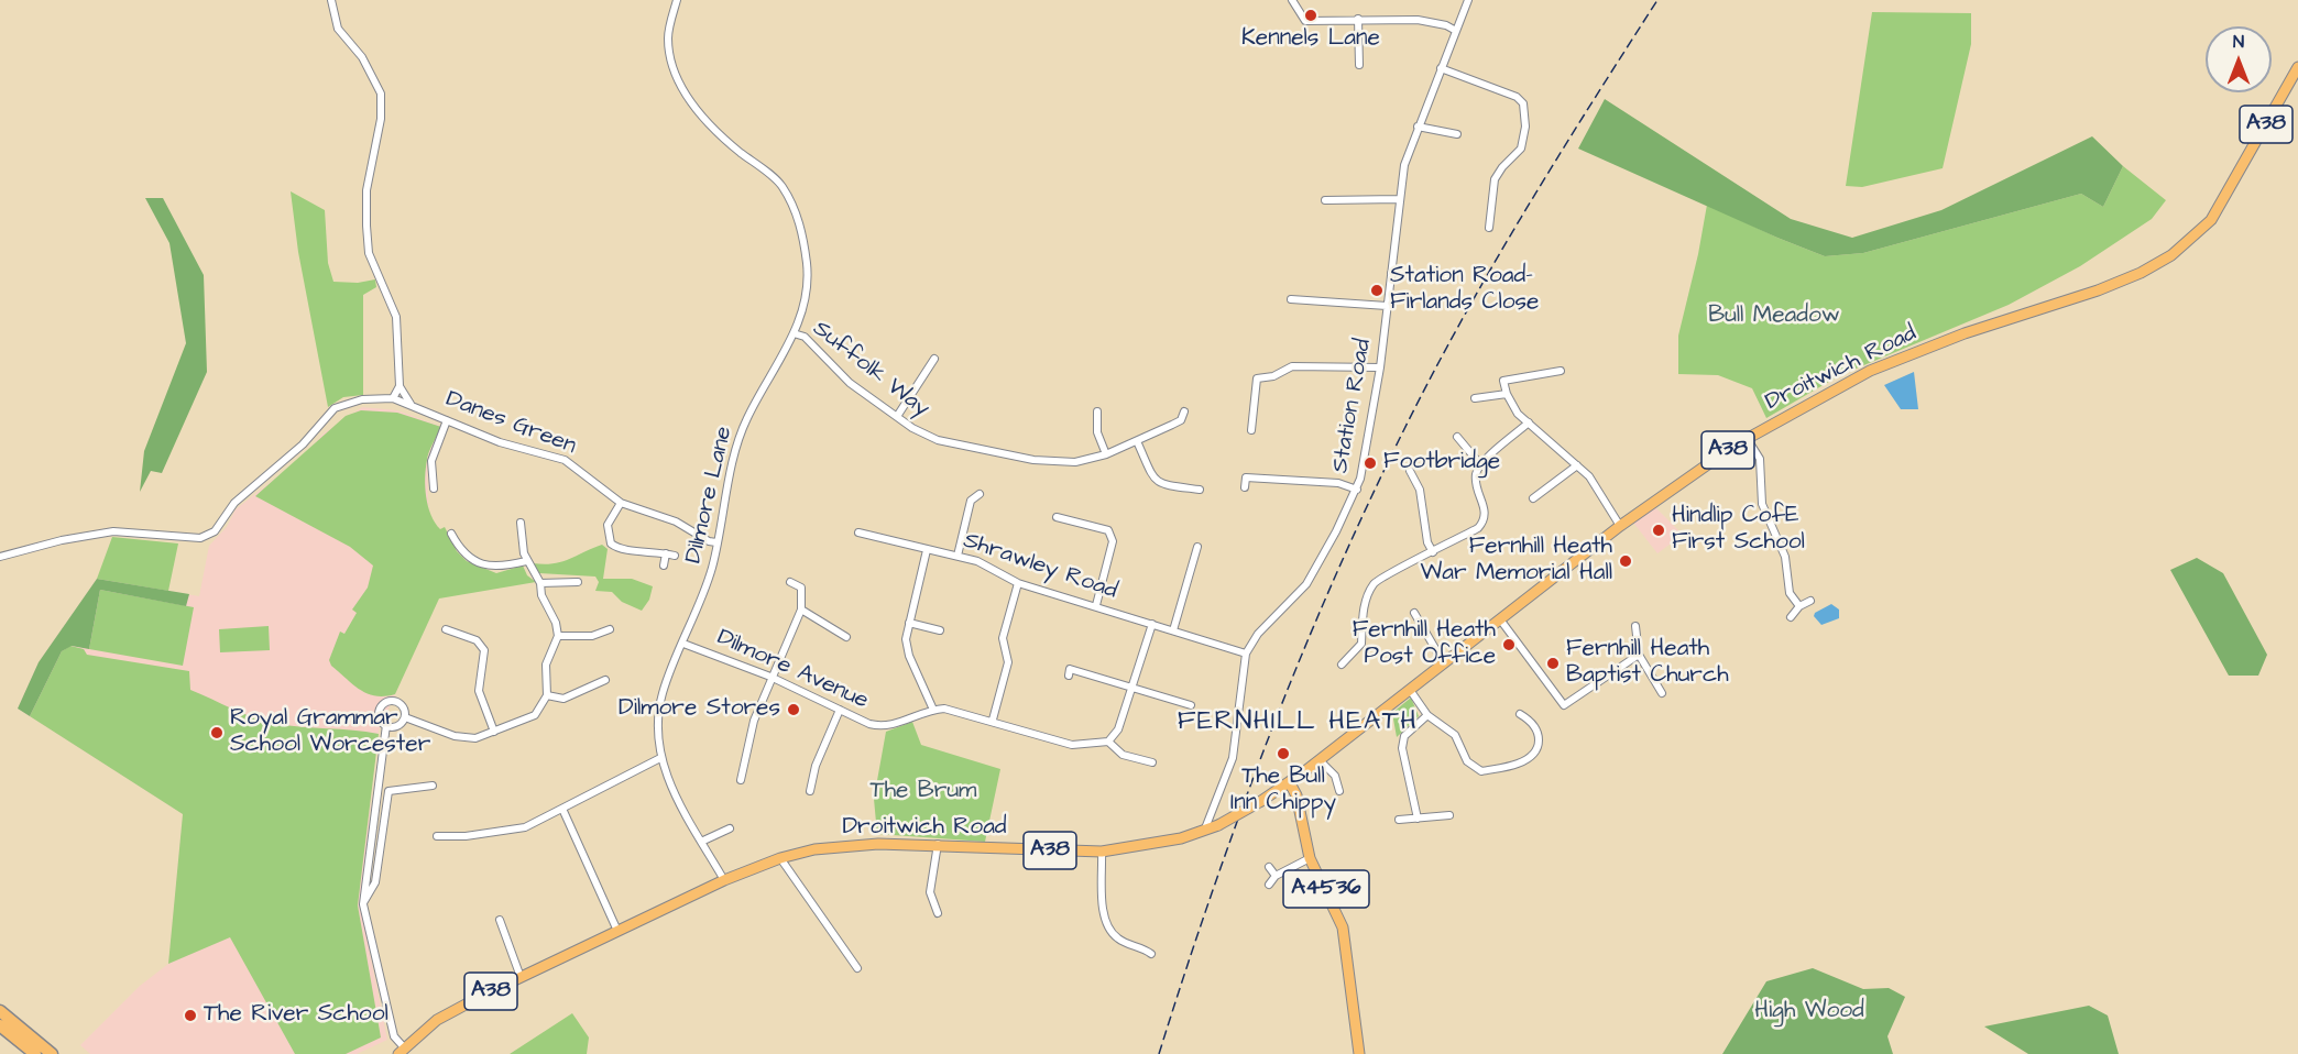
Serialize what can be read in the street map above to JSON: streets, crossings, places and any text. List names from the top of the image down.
{
  "streets": {
    "main road": ["A38", "Droitwich Road", "A4536"],
    "street": [
      "Suffolk Way",
      "Station Road",
      "Danes Green",
      "Dilmore Lane",
      "Shrawley Road",
      "Dilmore Avenue"
    ]
  },
  "crossings": [
    ["Droitwich Road", "Station Road"],
    ["Droitwich Road", "Dilmore Lane"],
    ["Droitwich Road", "A4536"],
    ["Suffolk Way", "Dilmore Lane"],
    ["Station Road", "Shrawley Road"],
    ["Danes Green", "Dilmore Lane"],
    ["Dilmore Lane", "Dilmore Avenue"]
  ],
  "districts": ["FERNHILL HEATH"],
  "parks": ["Bull Meadow", "The Brum", "High Wood"],
  "places": [
    "Kennels Lane",
    "Station Road- Firlands Close",
    "Footbridge",
    "Hindlip CofE First School",
    "Fernhill Heath War Memorial Hall",
    "Fernhill Heath Post Office",
    "Fernhill Heath Baptist Church",
    "Dilmore Stores",
    "Royal Grammar School Worcester",
    "The Bull Inn Chippy",
    "The River School"
  ],
  "north": "top"
}
